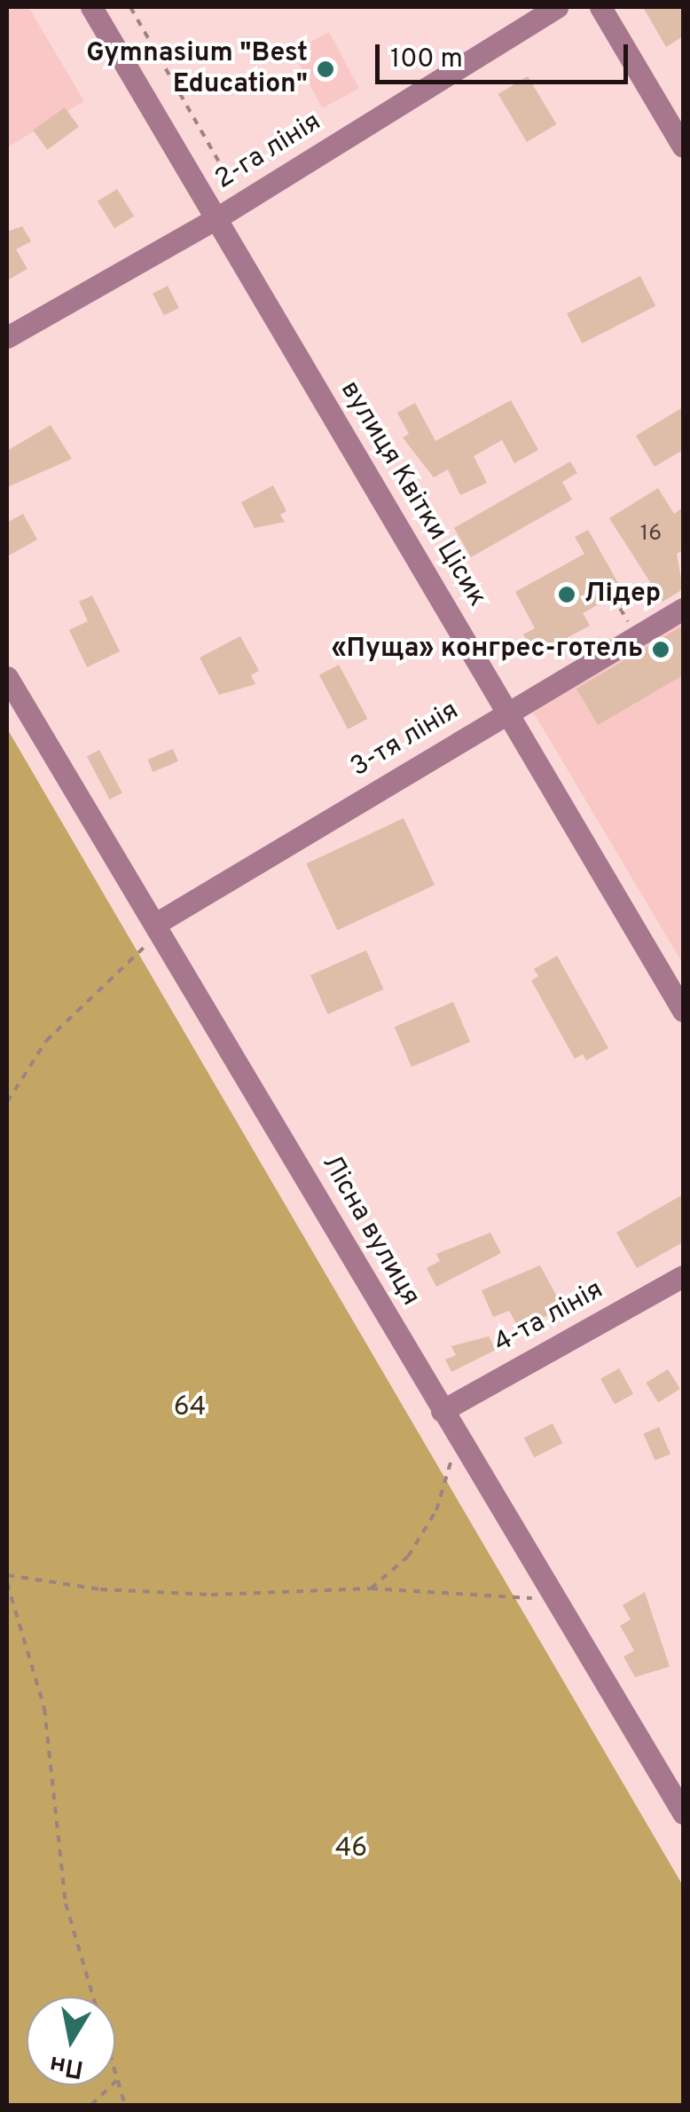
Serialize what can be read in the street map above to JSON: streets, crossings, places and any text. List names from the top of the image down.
{
  "streets": {
    "street": [
      "2-га лінія",
      "вулиця Квітки Цісик",
      "3-тя лінія",
      "Лісна вулиця",
      "4-та лінія"
    ]
  },
  "crossings": [
    ["2-га лінія", "вулиця Квітки Цісик"],
    ["вулиця Квітки Цісик", "3-тя лінія"],
    ["3-тя лінія", "Лісна вулиця"],
    ["Лісна вулиця", "4-та лінія"]
  ],
  "parks": ["64", "46"],
  "places": ["Gymnasium \"Best Education\"", "Лідер", "«Пуща» конгрес-готель"],
  "house_numbers": ["16"],
  "scale_bar": "100 m",
  "north": "bottom"
}
